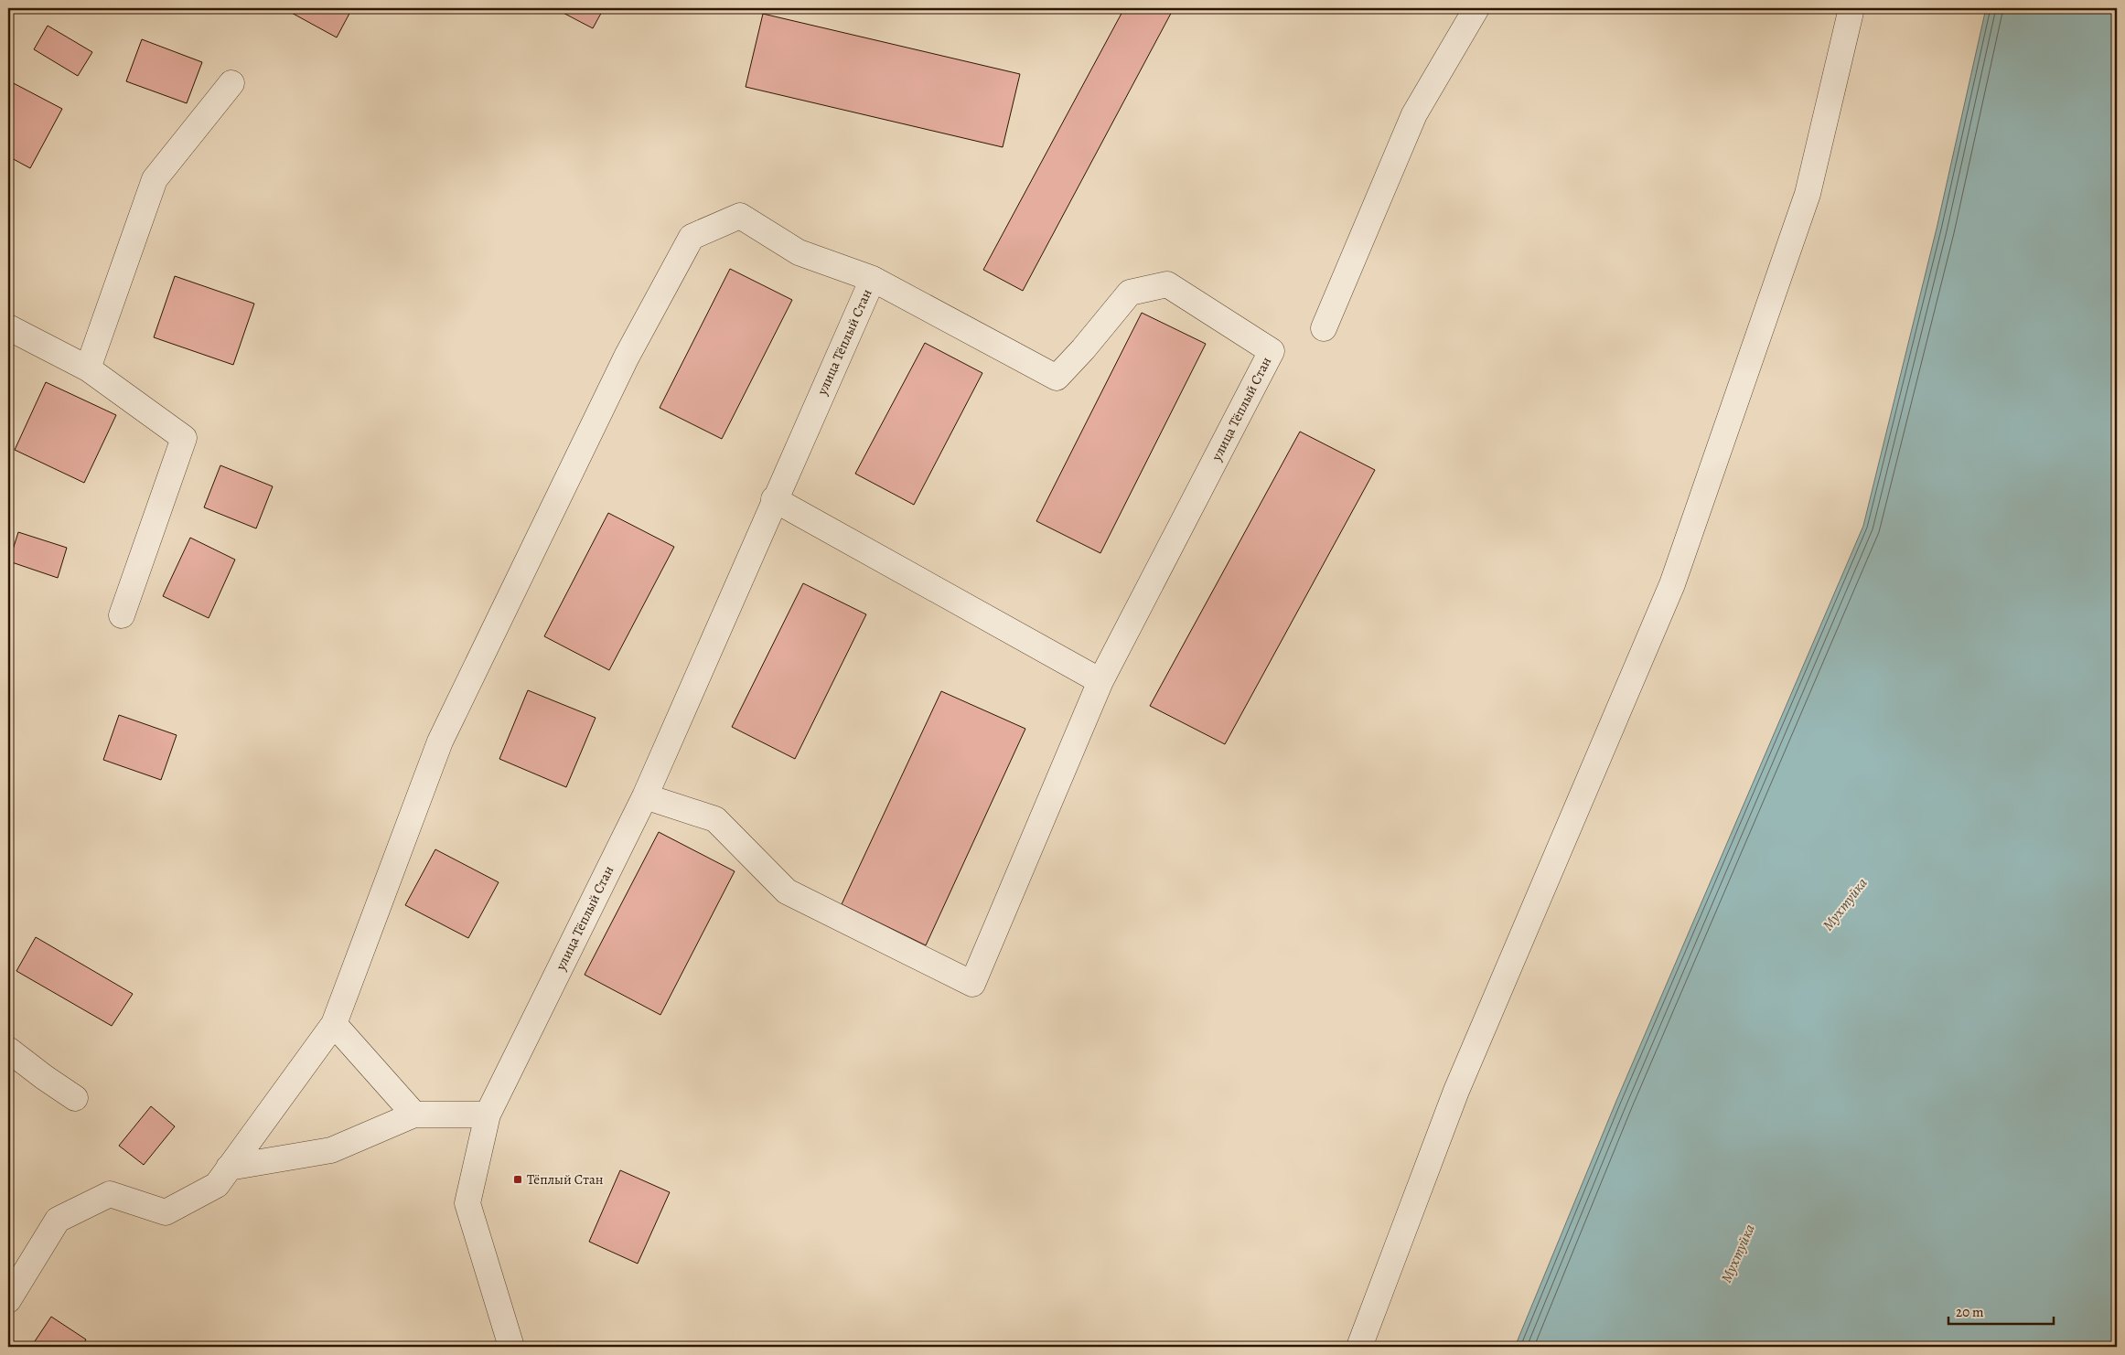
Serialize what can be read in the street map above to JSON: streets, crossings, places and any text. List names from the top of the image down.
{
  "streets": {
    "street": ["улица Тёплый Стан"]
  },
  "water": ["Мухтуйка"],
  "places": {
    "transit": ["Тёплый Стан"]
  },
  "scale_bar": "20 m"
}
